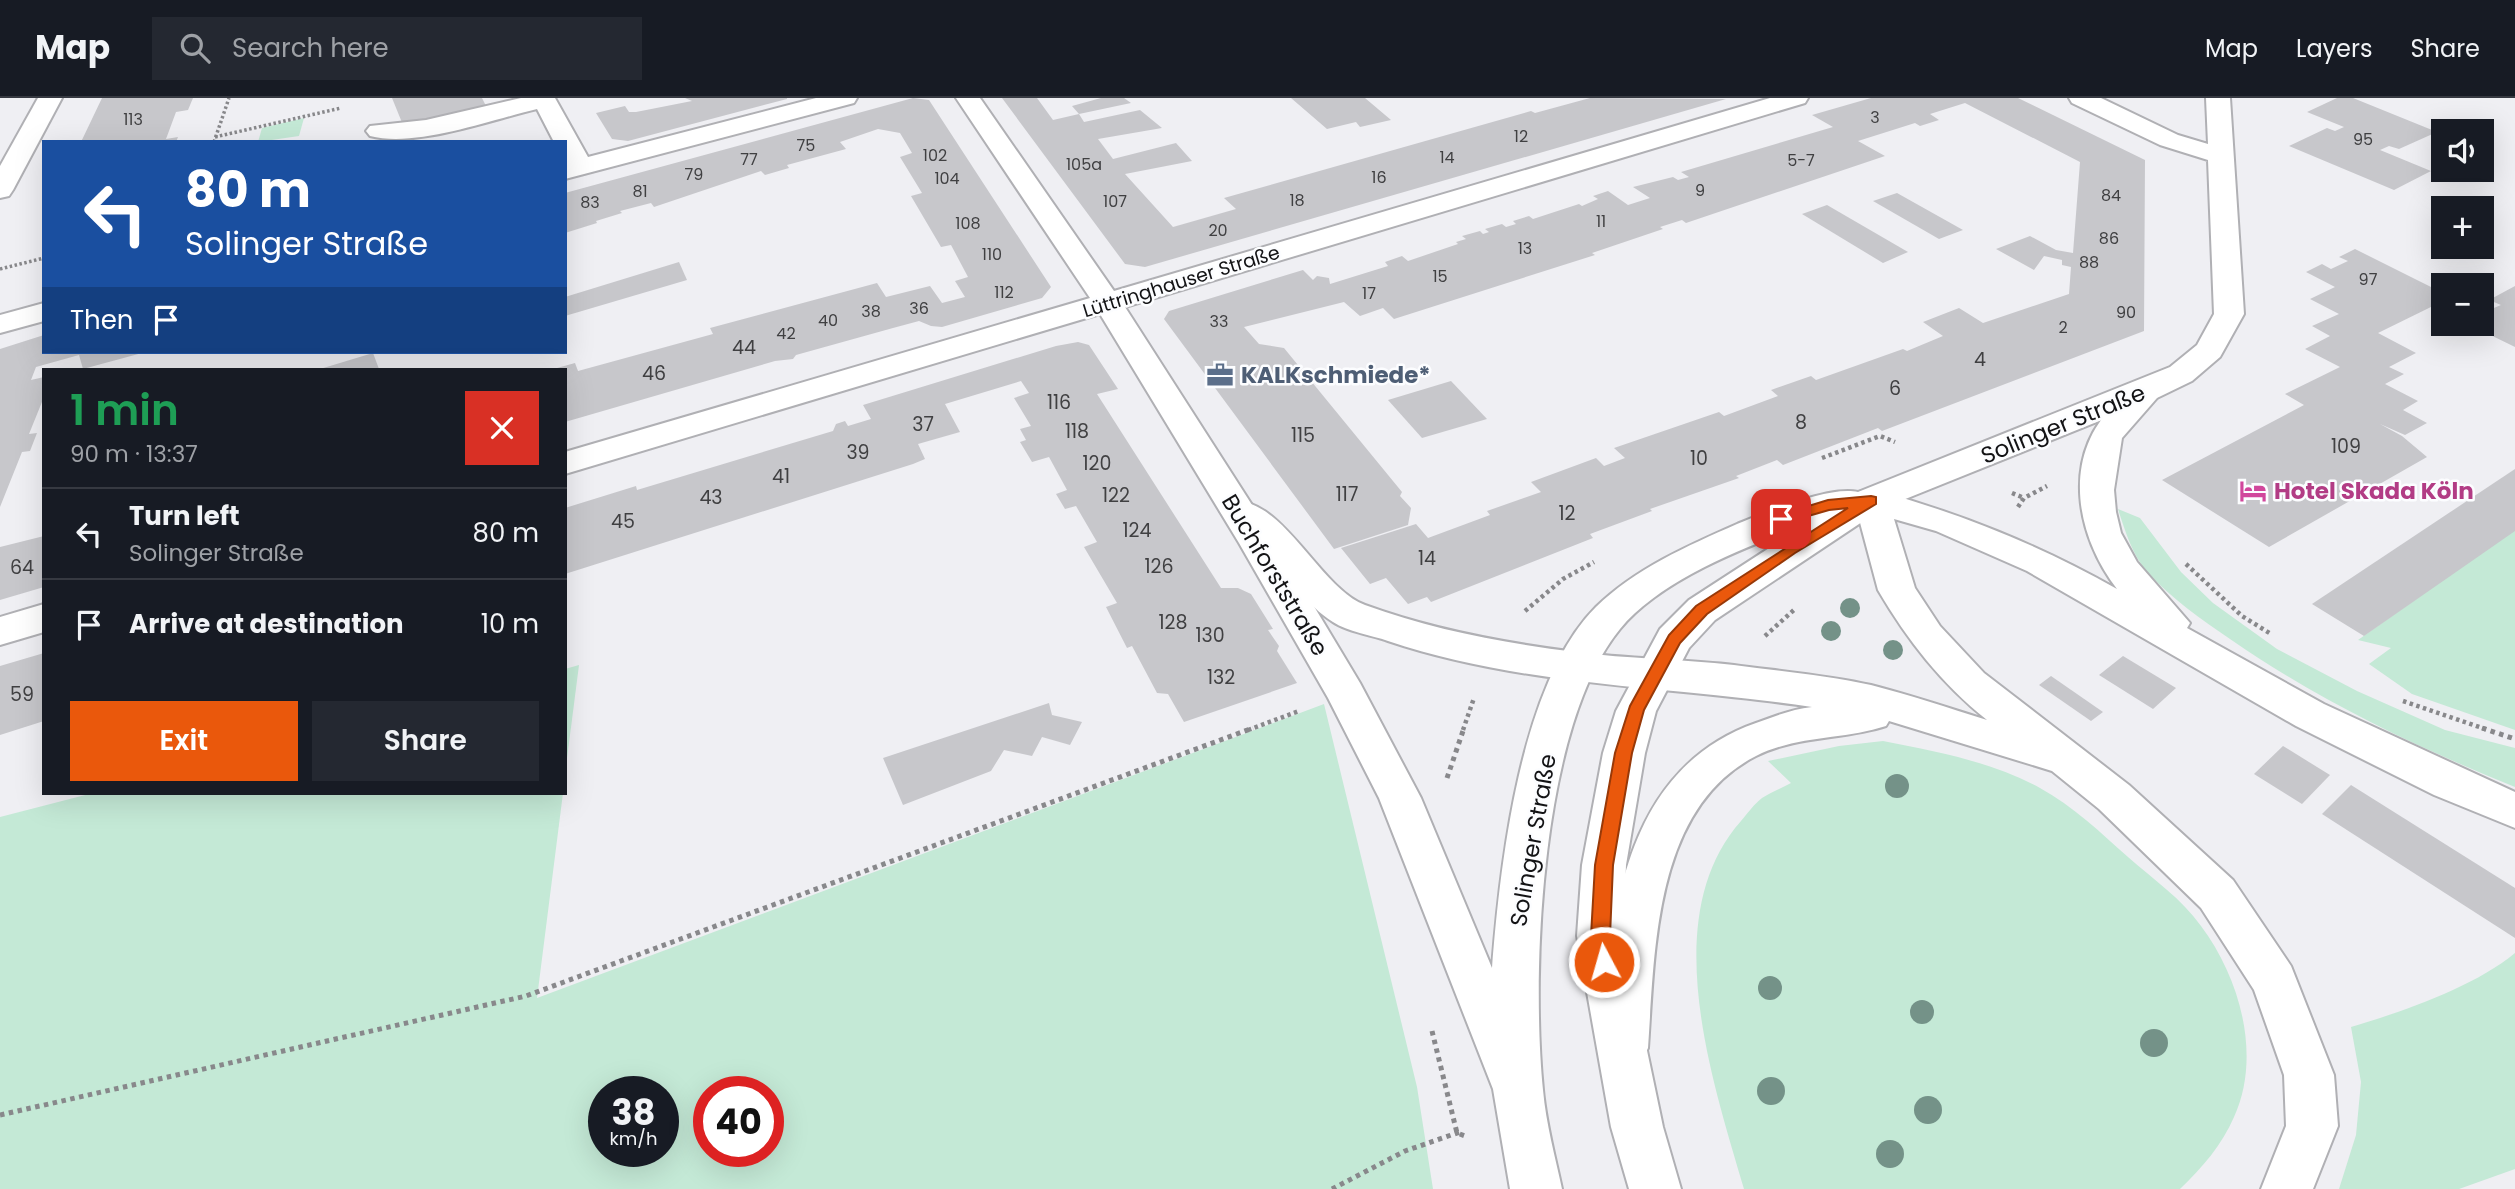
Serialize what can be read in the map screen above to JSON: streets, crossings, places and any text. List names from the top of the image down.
{
  "streets": {
    "main road": ["Lüttringhauser Straße", "Solinger Straße", "Buchforststraße"]
  },
  "crossings": [
    ["Lüttringhauser Straße", "Buchforststraße"],
    ["Solinger Straße", "Buchforststraße"]
  ],
  "places": {
    "office": ["KALKschmiede*"],
    "hotel": ["Hotel Skada Köln"]
  },
  "house_numbers": [
    "3",
    "113",
    "12",
    "95",
    "75",
    "102",
    "14",
    "77",
    "5-7",
    "105a",
    "79",
    "16",
    "104",
    "9",
    "81",
    "84",
    "18",
    "107",
    "83",
    "11",
    "108",
    "20",
    "86",
    "13",
    "110",
    "88",
    "15",
    "97",
    "112",
    "17",
    "36",
    "38",
    "90",
    "40",
    "33",
    "2",
    "42",
    "44",
    "4",
    "46",
    "6",
    "116",
    "8",
    "37",
    "118",
    "115",
    "109",
    "39",
    "10",
    "120",
    "41",
    "117",
    "122",
    "43",
    "12",
    "45",
    "124",
    "14",
    "126",
    "64",
    "128",
    "130",
    "132",
    "59"
  ],
  "page": {
    "header": "Map",
    "search": "Search here",
    "nav": ["Map", "Layers", "Share"],
    "map_buttons": ["+", "−"],
    "turn": ["80 m", "Solinger Straße"],
    "then": "Then",
    "heading": ["1 min", "90 m · 13:37"],
    "list": [
      {
        "name": "Turn left",
        "note": "Solinger Straße",
        "value": "80 m"
      },
      {
        "name": "Arrive at destination",
        "value": "10 m"
      }
    ],
    "buttons": ["Exit", "Share"],
    "speed": "38 km/h",
    "limit": "40"
  }
}
